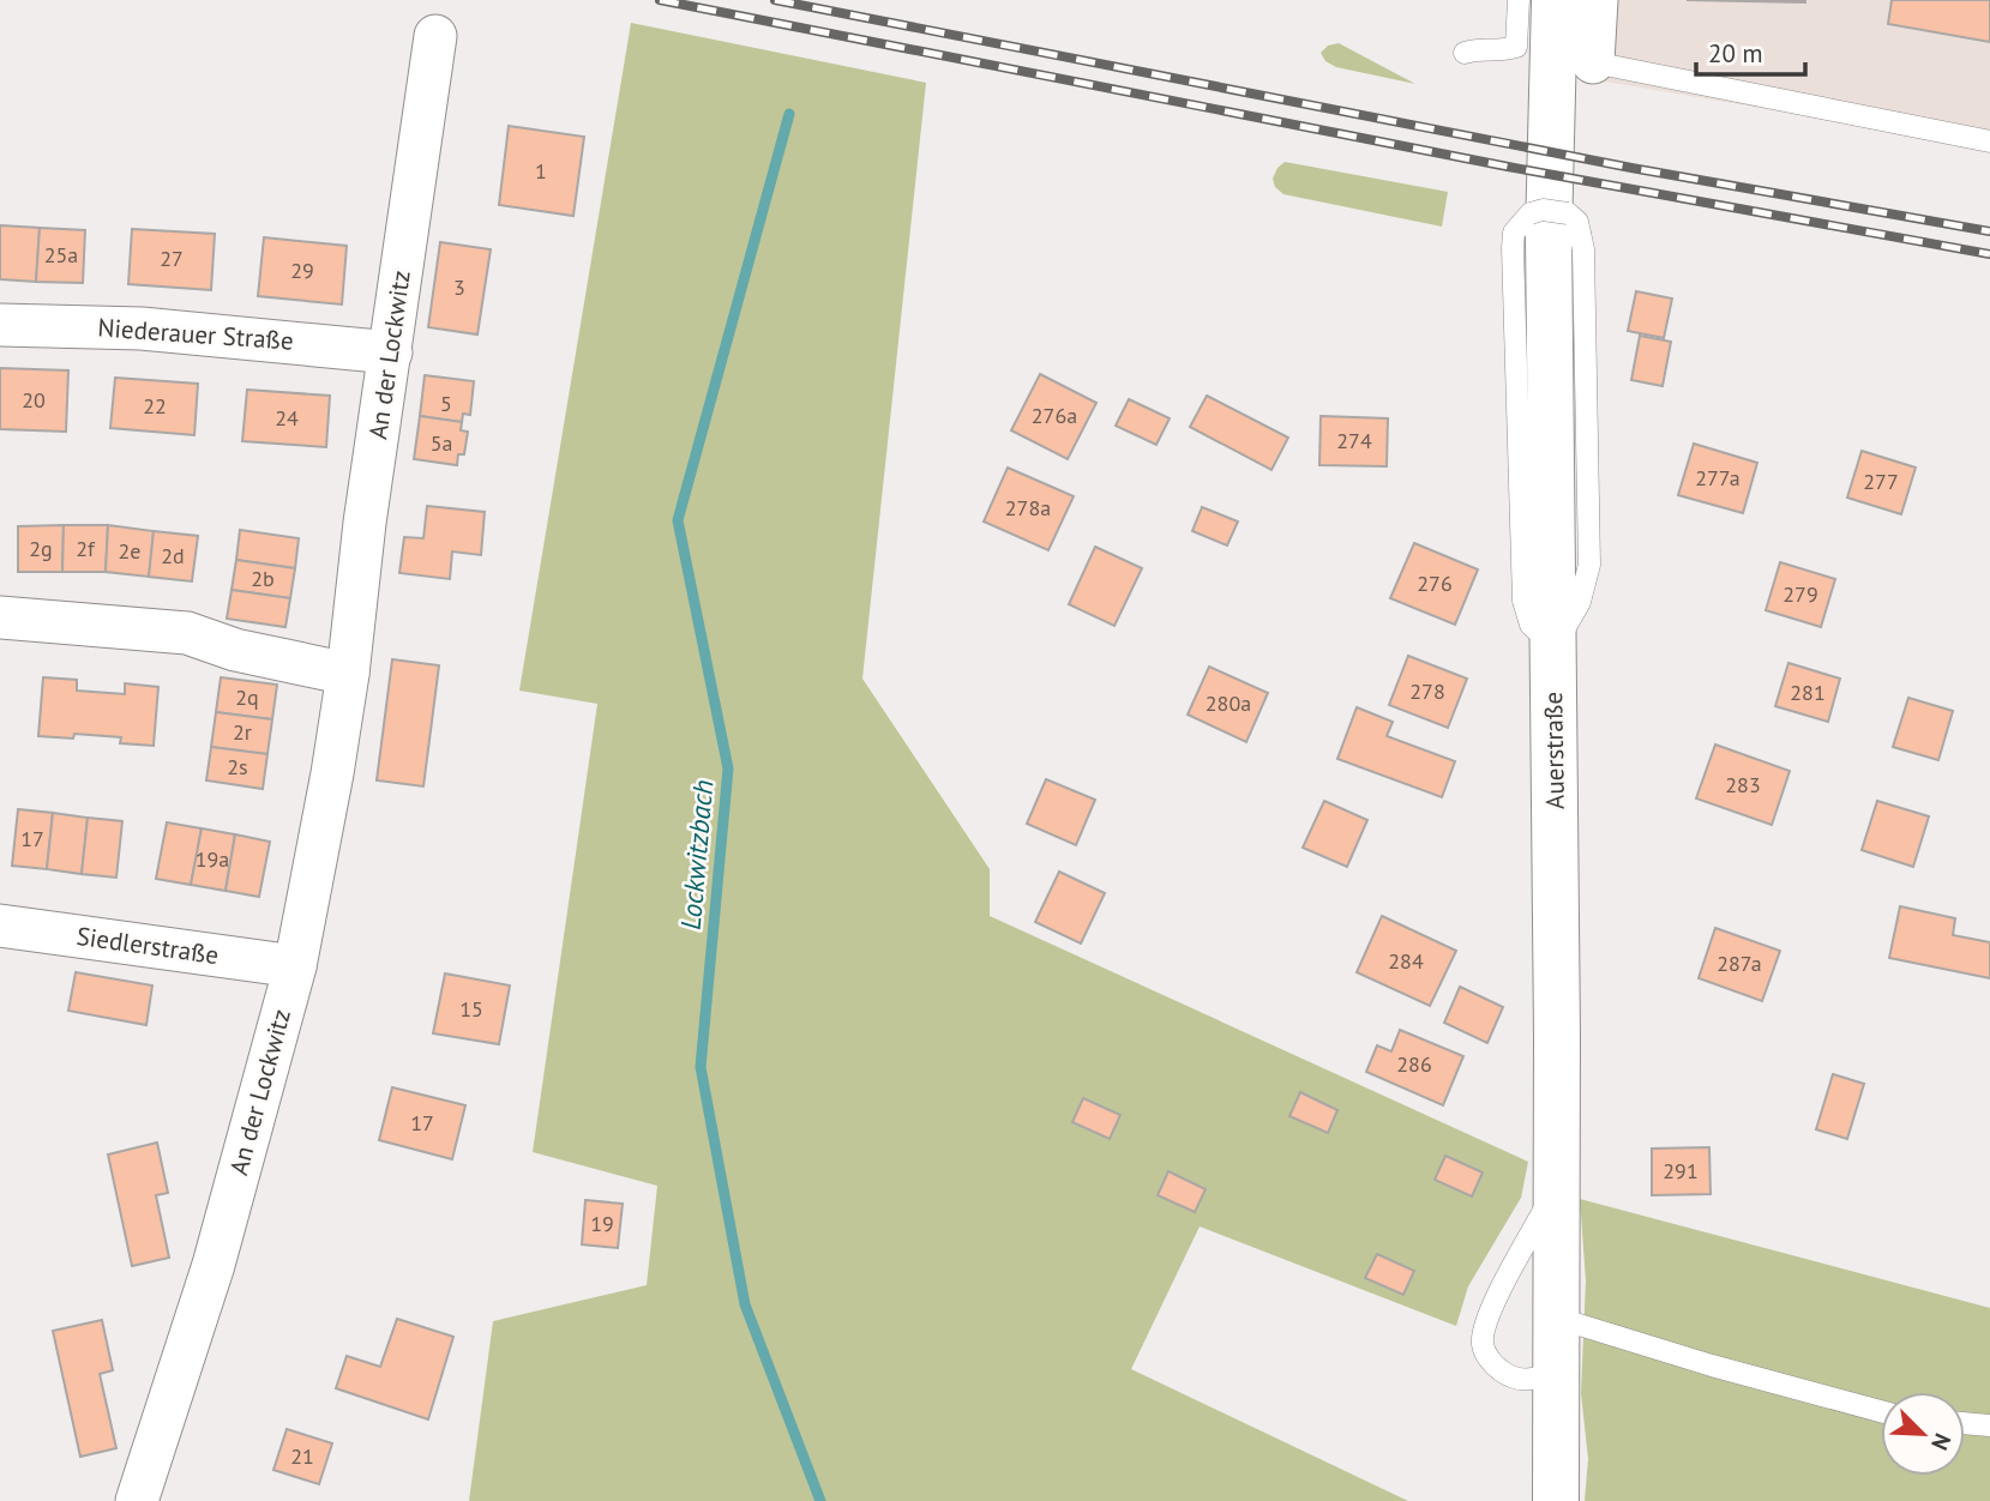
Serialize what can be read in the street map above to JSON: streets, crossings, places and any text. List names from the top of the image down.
{
  "streets": {
    "street": [
      "Niederauer Straße",
      "An der Lockwitz",
      "Auerstraße",
      "Siedlerstraße"
    ]
  },
  "crossings": [
    ["Niederauer Straße", "An der Lockwitz"],
    ["An der Lockwitz", "Siedlerstraße"]
  ],
  "water": ["Lockwitzbach"],
  "house_numbers": [
    "1",
    "25a",
    "27",
    "29",
    "3",
    "20",
    "5",
    "22",
    "276a",
    "24",
    "274",
    "5a",
    "277a",
    "277",
    "278a",
    "2g",
    "2f",
    "2e",
    "2d",
    "2b",
    "276",
    "279",
    "278",
    "281",
    "2q",
    "280a",
    "2r",
    "2s",
    "283",
    "17",
    "19a",
    "284",
    "287a",
    "15",
    "286",
    "17",
    "291",
    "19",
    "21"
  ],
  "scale_bar": "20 m",
  "north": "bottom right"
}
